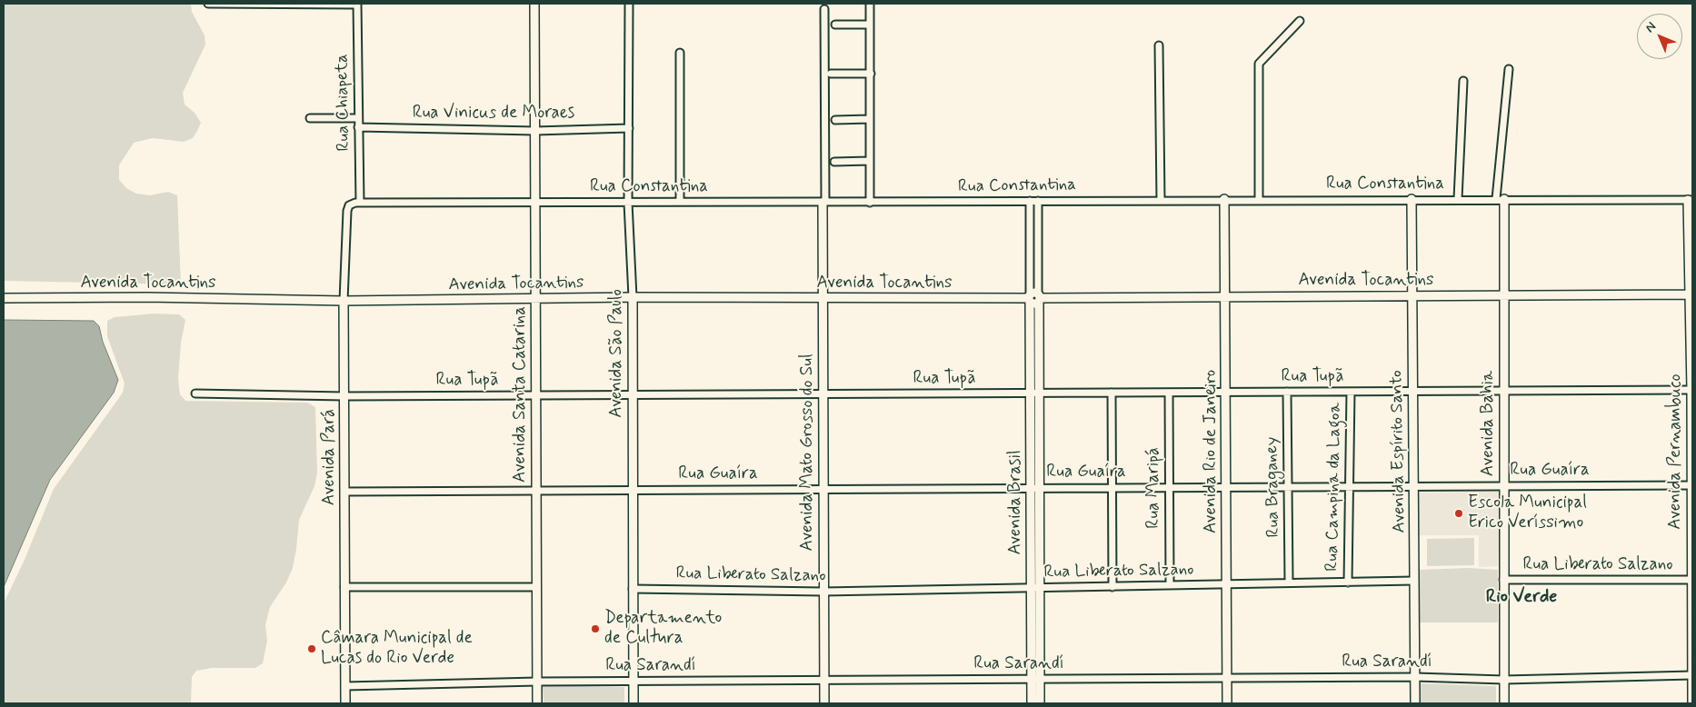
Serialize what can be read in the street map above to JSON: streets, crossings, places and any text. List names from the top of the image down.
{
  "streets": {
    "street": [
      "Rua Chiapeta",
      "Rua Vinicus de Moraes",
      "Rua Constantina",
      "Avenida Tocantins",
      "Avenida São Paulo",
      "Rua Tupã",
      "Avenida Santa Catarina",
      "Avenida Bahia",
      "Avenida Rio de Janeiro",
      "Avenida Espírito Santo",
      "Avenida Pernambuco",
      "Avenida Mato Grosso do Sul",
      "Avenida Pará",
      "Rua Guaíra",
      "Rua Braganey",
      "Rua Campina da Lagoa",
      "Rua Maripá",
      "Avenida Brasil",
      "Rua Liberato Salzano",
      "Rua Sarandí"
    ]
  },
  "crossings": [
    ["Rua Chiapeta", "Rua Vinicus de Moraes"],
    ["Rua Chiapeta", "Rua Constantina"],
    ["Rua Chiapeta", "Avenida Pará"],
    ["Rua Vinicus de Moraes", "Avenida São Paulo"],
    ["Rua Vinicus de Moraes", "Avenida Santa Catarina"],
    ["Rua Constantina", "Avenida São Paulo"],
    ["Rua Constantina", "Avenida Santa Catarina"],
    ["Rua Constantina", "Avenida Bahia"],
    ["Rua Constantina", "Avenida Rio de Janeiro"],
    ["Rua Constantina", "Avenida Espírito Santo"],
    ["Rua Constantina", "Avenida Pernambuco"],
    ["Rua Constantina", "Avenida Mato Grosso do Sul"],
    ["Rua Constantina", "Avenida Pará"],
    ["Rua Constantina", "Avenida Brasil"],
    ["Avenida Tocantins", "Avenida São Paulo"],
    ["Avenida Tocantins", "Avenida Santa Catarina"],
    ["Avenida Tocantins", "Avenida Bahia"],
    ["Avenida Tocantins", "Avenida Rio de Janeiro"],
    ["Avenida Tocantins", "Avenida Espírito Santo"],
    ["Avenida Tocantins", "Avenida Pernambuco"],
    ["Avenida Tocantins", "Avenida Mato Grosso do Sul"],
    ["Avenida Tocantins", "Avenida Pará"],
    ["Avenida Tocantins", "Avenida Brasil"],
    ["Avenida São Paulo", "Rua Tupã"],
    ["Avenida São Paulo", "Rua Guaíra"],
    ["Avenida São Paulo", "Rua Liberato Salzano"],
    ["Avenida São Paulo", "Rua Sarandí"],
    ["Rua Tupã", "Avenida Santa Catarina"],
    ["Rua Tupã", "Avenida Bahia"],
    ["Rua Tupã", "Avenida Rio de Janeiro"],
    ["Rua Tupã", "Avenida Espírito Santo"],
    ["Rua Tupã", "Avenida Pernambuco"],
    ["Rua Tupã", "Avenida Mato Grosso do Sul"],
    ["Rua Tupã", "Avenida Pará"],
    ["Rua Tupã", "Rua Braganey"],
    ["Rua Tupã", "Rua Campina da Lagoa"],
    ["Rua Tupã", "Rua Maripá"],
    ["Rua Tupã", "Avenida Brasil"],
    ["Avenida Santa Catarina", "Rua Guaíra"],
    ["Avenida Santa Catarina", "Rua Sarandí"],
    ["Avenida Bahia", "Rua Guaíra"],
    ["Avenida Bahia", "Rua Liberato Salzano"],
    ["Avenida Bahia", "Rua Sarandí"],
    ["Avenida Rio de Janeiro", "Rua Guaíra"],
    ["Avenida Rio de Janeiro", "Rua Liberato Salzano"],
    ["Avenida Rio de Janeiro", "Rua Sarandí"],
    ["Avenida Espírito Santo", "Rua Guaíra"],
    ["Avenida Espírito Santo", "Rua Liberato Salzano"],
    ["Avenida Espírito Santo", "Rua Sarandí"],
    ["Avenida Pernambuco", "Rua Guaíra"],
    ["Avenida Pernambuco", "Rua Liberato Salzano"],
    ["Avenida Pernambuco", "Rua Sarandí"],
    ["Avenida Mato Grosso do Sul", "Rua Guaíra"],
    ["Avenida Mato Grosso do Sul", "Rua Liberato Salzano"],
    ["Avenida Mato Grosso do Sul", "Rua Sarandí"],
    ["Avenida Pará", "Rua Guaíra"],
    ["Avenida Pará", "Rua Sarandí"],
    ["Rua Guaíra", "Rua Braganey"],
    ["Rua Guaíra", "Rua Campina da Lagoa"],
    ["Rua Guaíra", "Rua Maripá"],
    ["Rua Guaíra", "Avenida Brasil"],
    ["Rua Braganey", "Rua Liberato Salzano"],
    ["Rua Campina da Lagoa", "Rua Liberato Salzano"],
    ["Rua Maripá", "Rua Liberato Salzano"],
    ["Avenida Brasil", "Rua Liberato Salzano"],
    ["Avenida Brasil", "Rua Sarandí"]
  ],
  "districts": ["Rio Verde"],
  "places": ["Escola Municipal Erico Veríssimo", "Departamento de Cultura", "Câmara Municipal de Lucas do Rio Verde"],
  "north": "top left"
}
